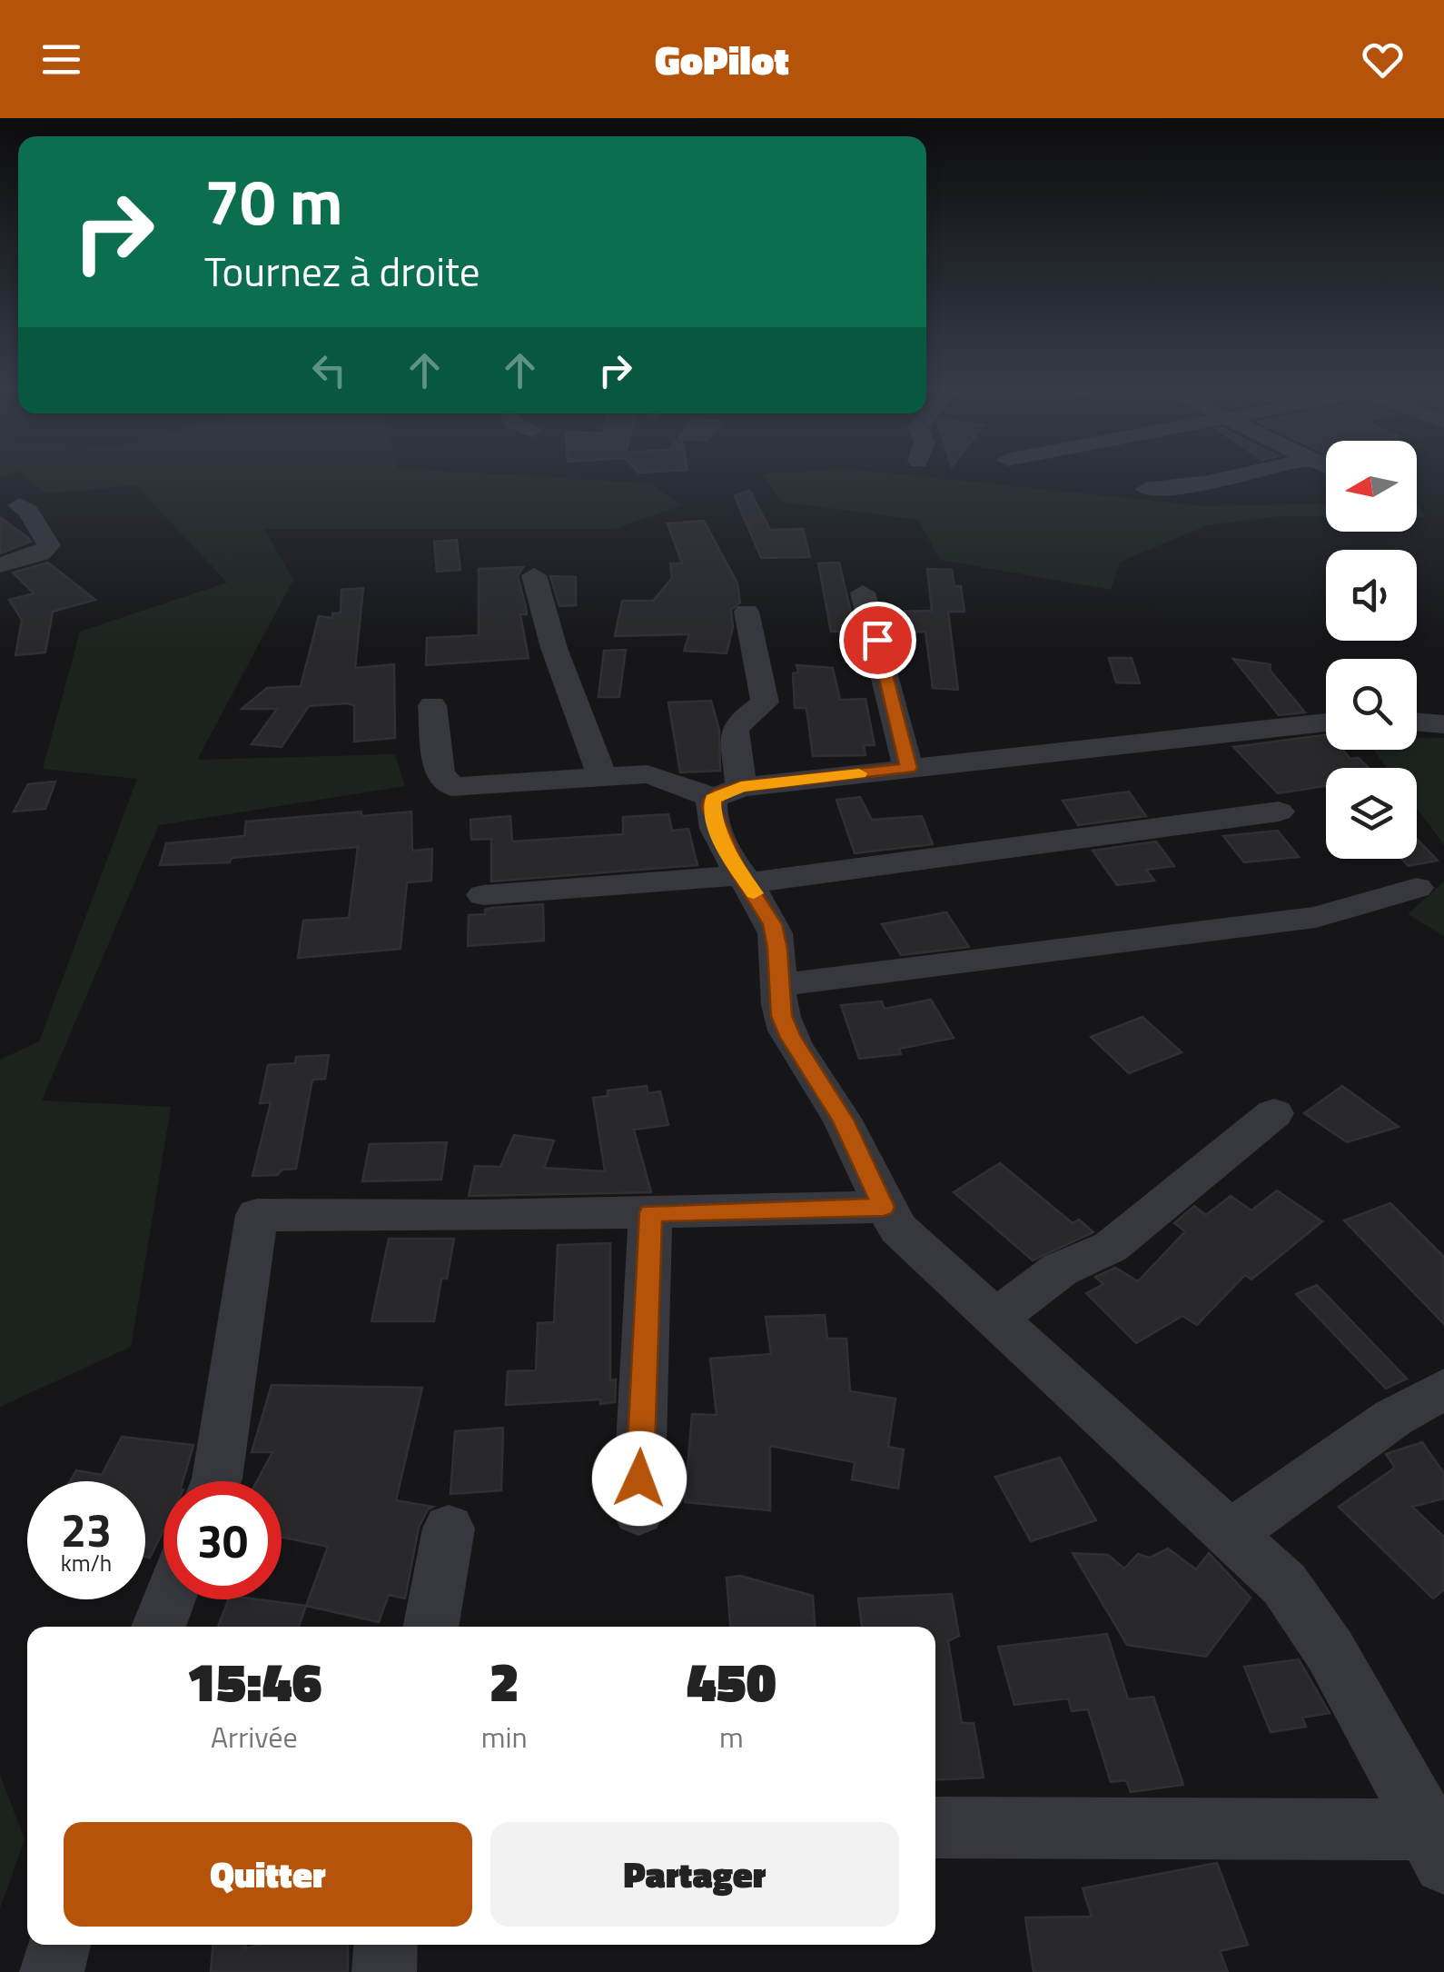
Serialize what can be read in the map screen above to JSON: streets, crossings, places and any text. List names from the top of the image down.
{
  "north": "left",
  "page": {
    "header": "GoPilot",
    "turn": ["70 m", "Tournez à droite"],
    "speed": "23 km/h",
    "limit": "30",
    "eta": [
      "15:46",
      "Arrivée",
      "2",
      "min",
      "450",
      "m"
    ],
    "buttons": ["Quitter", "Partager"]
  }
}
